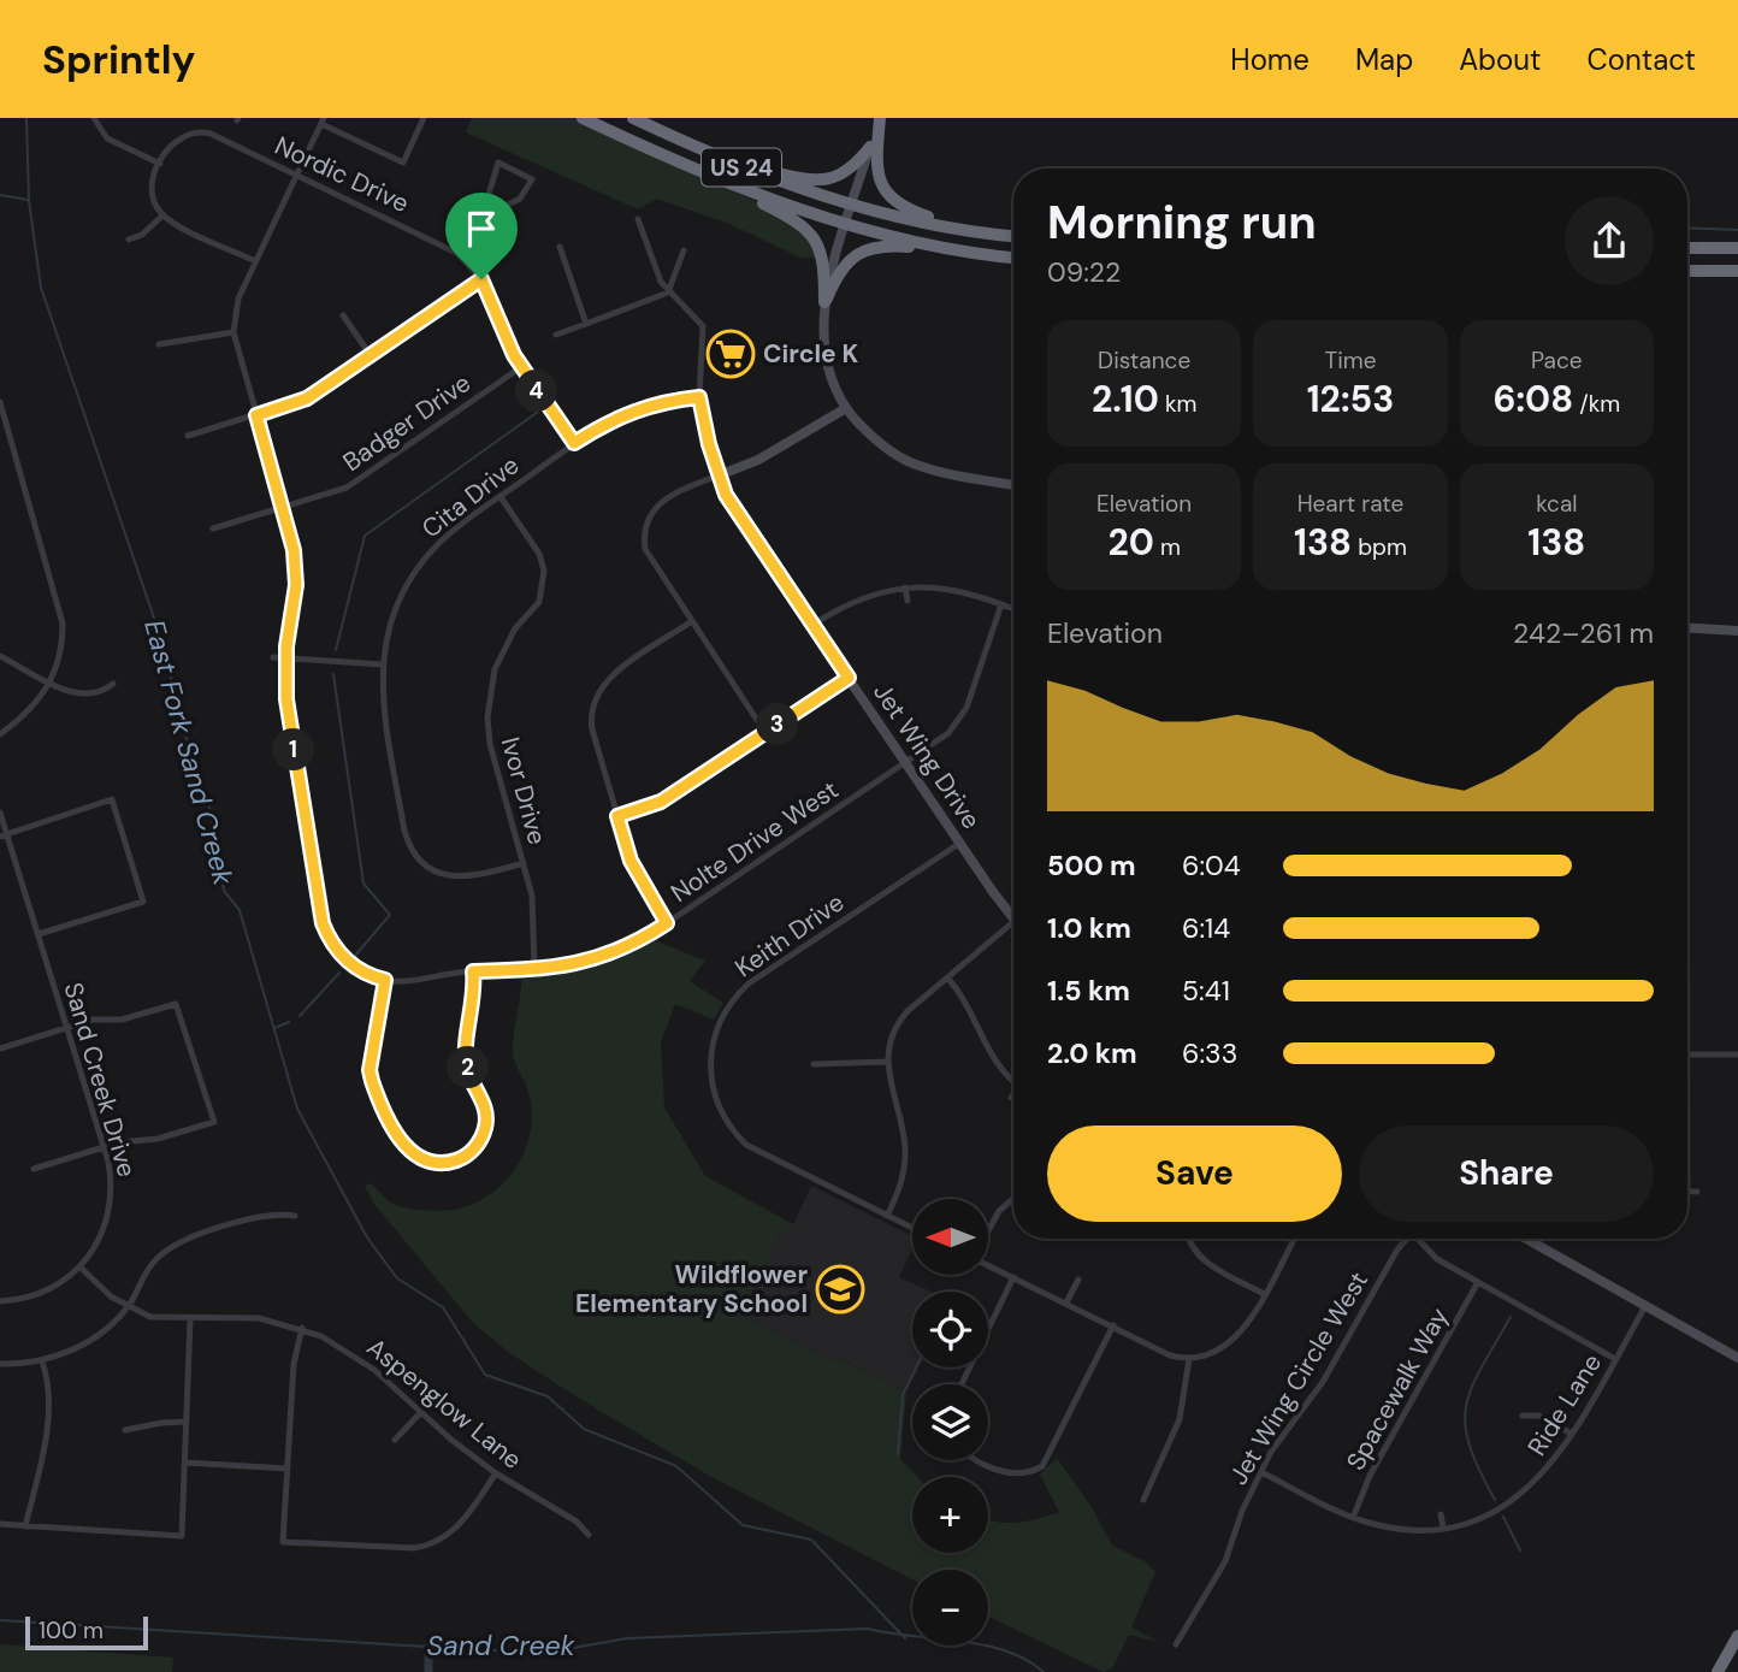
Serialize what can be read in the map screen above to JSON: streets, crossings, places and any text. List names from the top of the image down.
{
  "streets": {
    "highway": ["US 24"],
    "main road": ["Jet Wing Drive"],
    "street": [
      "Nordic Drive",
      "Badger Drive",
      "Cita Drive",
      "Ivor Drive",
      "Nolte Drive West",
      "Keith Drive",
      "Sand Creek Drive",
      "Jet Wing Circle West",
      "Spacewalk Way",
      "Aspenglow Lane",
      "Ride Lane"
    ]
  },
  "crossings": [
    ["Nordic Drive", "Badger Drive"],
    ["Nordic Drive", "Cita Drive"],
    ["Cita Drive", "Jet Wing Drive"],
    ["Cita Drive", "Ivor Drive"],
    ["Jet Wing Drive", "Nolte Drive West"],
    ["Jet Wing Drive", "Keith Drive"],
    ["Ivor Drive", "Nolte Drive West"],
    ["Sand Creek Drive", "Aspenglow Lane"],
    ["Jet Wing Circle West", "Ride Lane"],
    ["Spacewalk Way", "Ride Lane"]
  ],
  "water": ["East Fork Sand Creek", "Sand Creek"],
  "places": {
    "supermarket": ["Circle K"],
    "school or university": ["Wildflower Elementary School"]
  },
  "scale_bar": "100 m",
  "north": "left",
  "page": {
    "header": "Sprintly",
    "nav": [
      "Home",
      "Map",
      "About",
      "Contact"
    ],
    "heading": ["Morning run", "09:22"],
    "stats": [
      ["Distance", "2.10 km"],
      ["Time", "12:53"],
      ["Pace", "6:08 /km"],
      ["Elevation", "20 m"],
      ["Heart rate", "138 bpm"],
      ["kcal", "138"]
    ],
    "pins": [
      "4",
      "3",
      "1",
      "2"
    ],
    "chart": ["Elevation", "242–261 m"],
    "list": [
      {
        "name": "500 m",
        "note": "6:04"
      },
      {
        "name": "1.0 km",
        "note": "6:14"
      },
      {
        "name": "1.5 km",
        "note": "5:41"
      },
      {
        "name": "2.0 km",
        "note": "6:33"
      }
    ],
    "buttons": ["Save", "Share"],
    "map_buttons": ["+", "−"],
    "scale": "100 m"
  }
}
